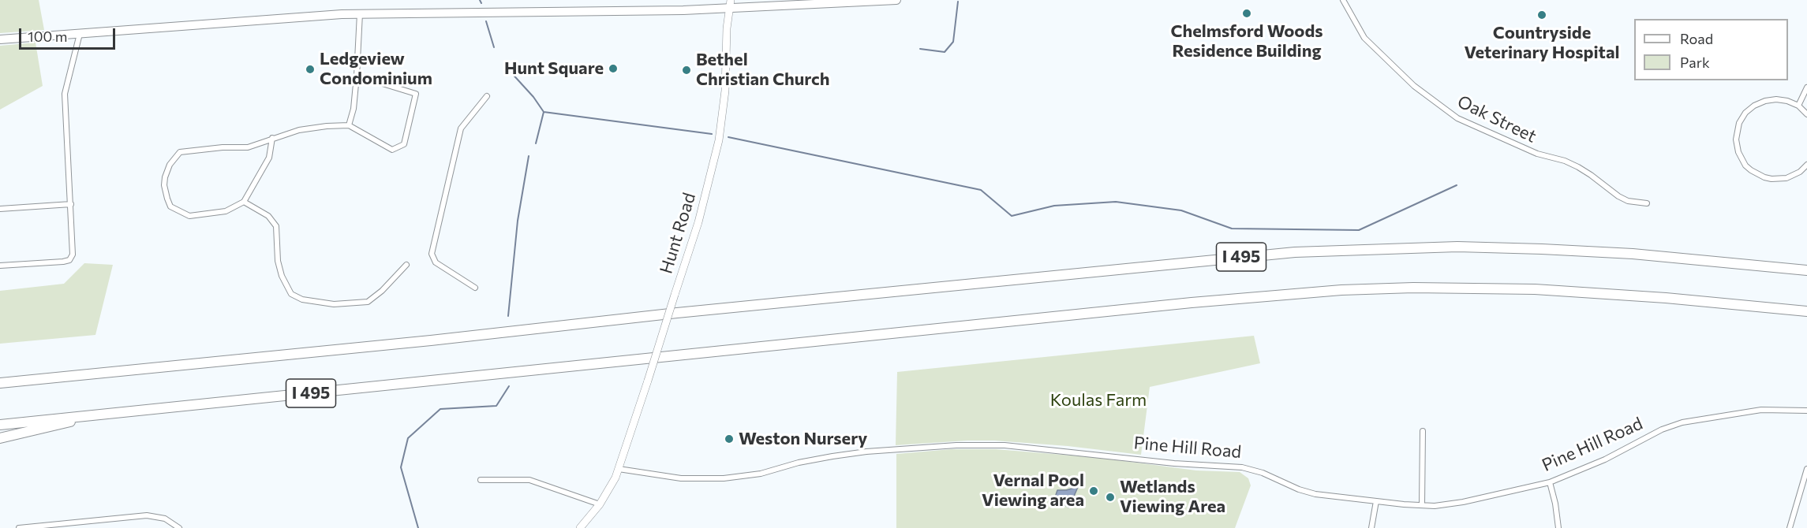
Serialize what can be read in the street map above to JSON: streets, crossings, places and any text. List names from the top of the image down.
{
  "streets": {
    "highway": ["I 495"],
    "street": ["Oak Street", "Hunt Road", "Pine Hill Road"]
  },
  "crossings": [
    ["Hunt Road", "Pine Hill Road"]
  ],
  "parks": ["Koulas Farm"],
  "places": [
    "Chelmsford Woods Residence Building",
    "Countryside Veterinary Hospital",
    "Hunt Square",
    "Ledgeview Condominium",
    "Bethel Christian Church",
    "Weston Nursery",
    "Vernal Pool Viewing area",
    "Wetlands Viewing Area"
  ],
  "legend": ["Road", "Park"],
  "scale_bar": "100 m"
}
